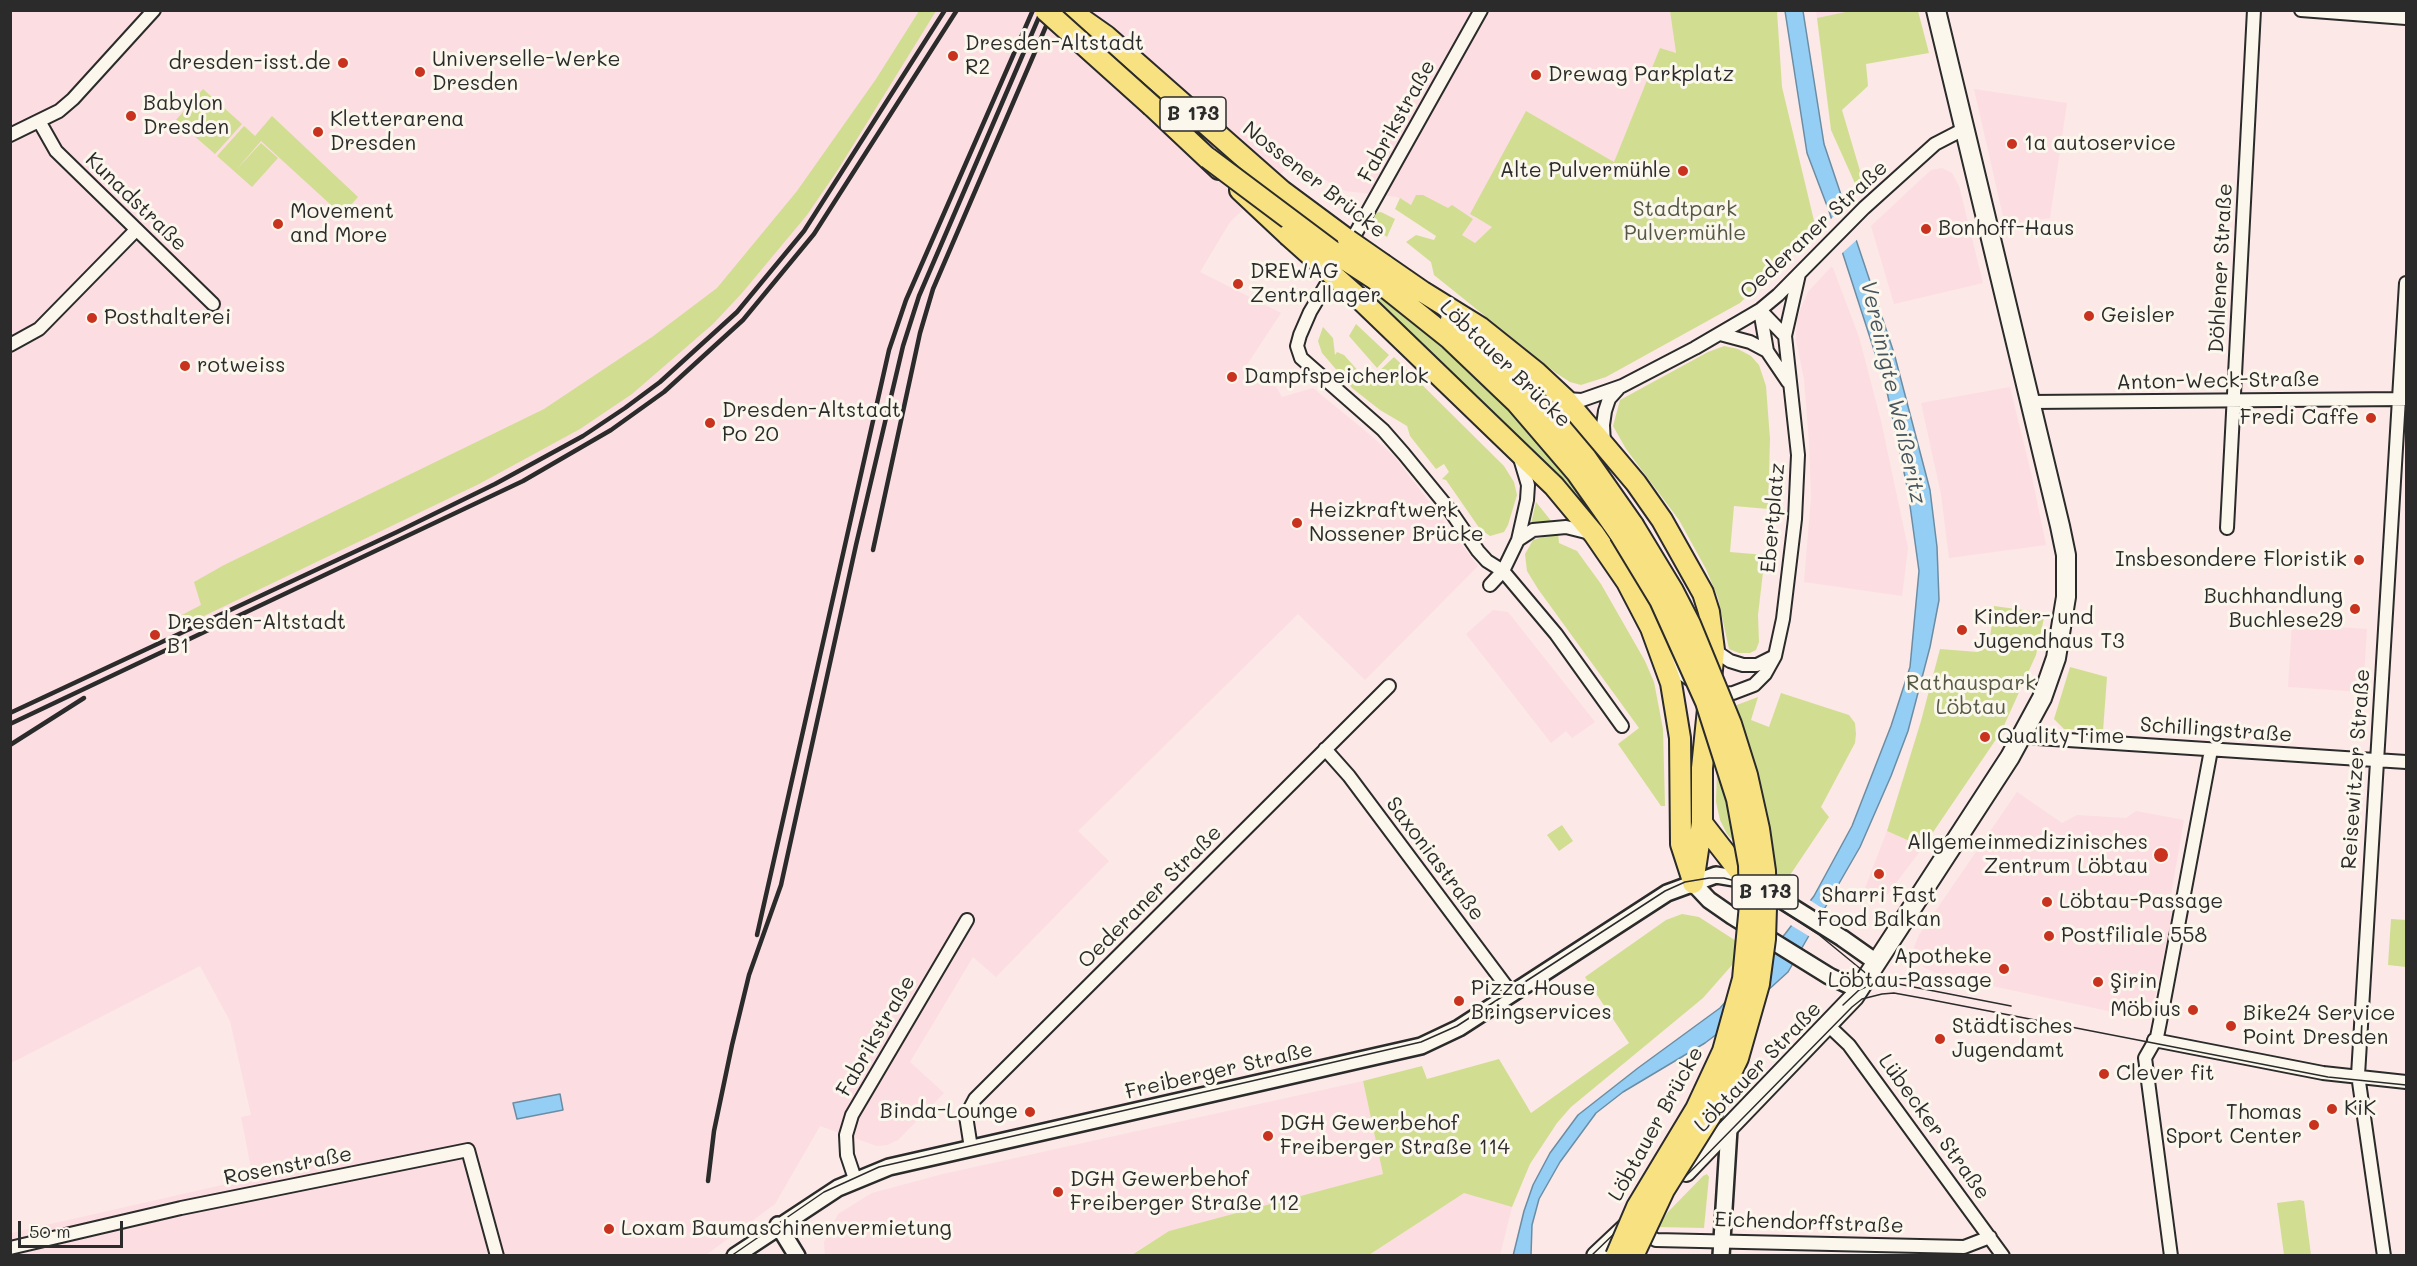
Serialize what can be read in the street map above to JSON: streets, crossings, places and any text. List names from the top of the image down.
{
  "streets": {
    "main road": [
      "B 173",
      "Nossener Brücke",
      "Löbtauer Brücke",
      "Löbtauer Straße"
    ],
    "street": [
      "Fabrikstraße",
      "Kunadstraße",
      "Oederaner Straße",
      "Döhlener Straße",
      "Anton-Weck-Straße",
      "Ebertplatz",
      "Schillingstraße",
      "Reisewitzer Straße",
      "Saxoniastraße",
      "Freiberger Straße",
      "Lübecker Straße",
      "Rosenstraße",
      "Eichendorffstraße"
    ]
  },
  "crossings": [
    ["Fabrikstraße", "Freiberger Straße"],
    ["Nossener Brücke", "Löbtauer Brücke"],
    ["Oederaner Straße", "Ebertplatz"],
    ["Oederaner Straße", "Saxoniastraße"],
    ["Oederaner Straße", "Löbtauer Straße"],
    ["Oederaner Straße", "Freiberger Straße"],
    ["Döhlener Straße", "Anton-Weck-Straße"],
    ["Anton-Weck-Straße", "Reisewitzer Straße"],
    ["Anton-Weck-Straße", "Löbtauer Straße"],
    ["Schillingstraße", "Reisewitzer Straße"],
    ["Schillingstraße", "Löbtauer Straße"],
    ["Saxoniastraße", "Freiberger Straße"],
    ["Löbtauer Straße", "Lübecker Straße"],
    ["Lübecker Straße", "Eichendorffstraße"]
  ],
  "water": ["Vereinigte Weißeritz"],
  "parks": ["Stadtpark Pulvermühle", "Rathauspark Löbtau"],
  "places": [
    "Dresden-Altstadt R2",
    "dresden-isst.de",
    "Universelle-Werke Dresden",
    "Drewag Parkplatz",
    "Babylon Dresden",
    "Kletterarena Dresden",
    "1a autoservice",
    "Alte Pulvermühle",
    "Movement and More",
    "Bonhoff-Haus",
    "DREWAG Zentrallager",
    "Geisler",
    "Posthalterei",
    "rotweiss",
    "Dampfspeicherlok",
    "Fredi Caffe",
    "Dresden-Altstadt Po 20",
    "Heizkraftwerk Nossener Brücke",
    "Insbesondere Floristik",
    "Buchhandlung Buchlese29",
    "Kinder- und Jugendhaus T3",
    "Dresden-Altstadt B1",
    "Quality Time",
    "Allgemeinmedizinisches Zentrum Löbtau",
    "Sharri Fast Food Balkan",
    "Löbtau-Passage",
    "Postfiliale 558",
    "Apotheke Löbtau-Passage",
    "Şirin",
    "Pizza House Bringservices",
    "Möbius",
    "Bike24 Service Point Dresden",
    "Städtisches Jugendamt",
    "Clever fit",
    "KiK",
    "Binda-Lounge",
    "Thomas Sport Center",
    "DGH Gewerbehof Freiberger Straße 114",
    "DGH Gewerbehof Freiberger Straße 112",
    "Loxam Baumaschinenvermietung"
  ],
  "scale_bar": "50 m"
}
